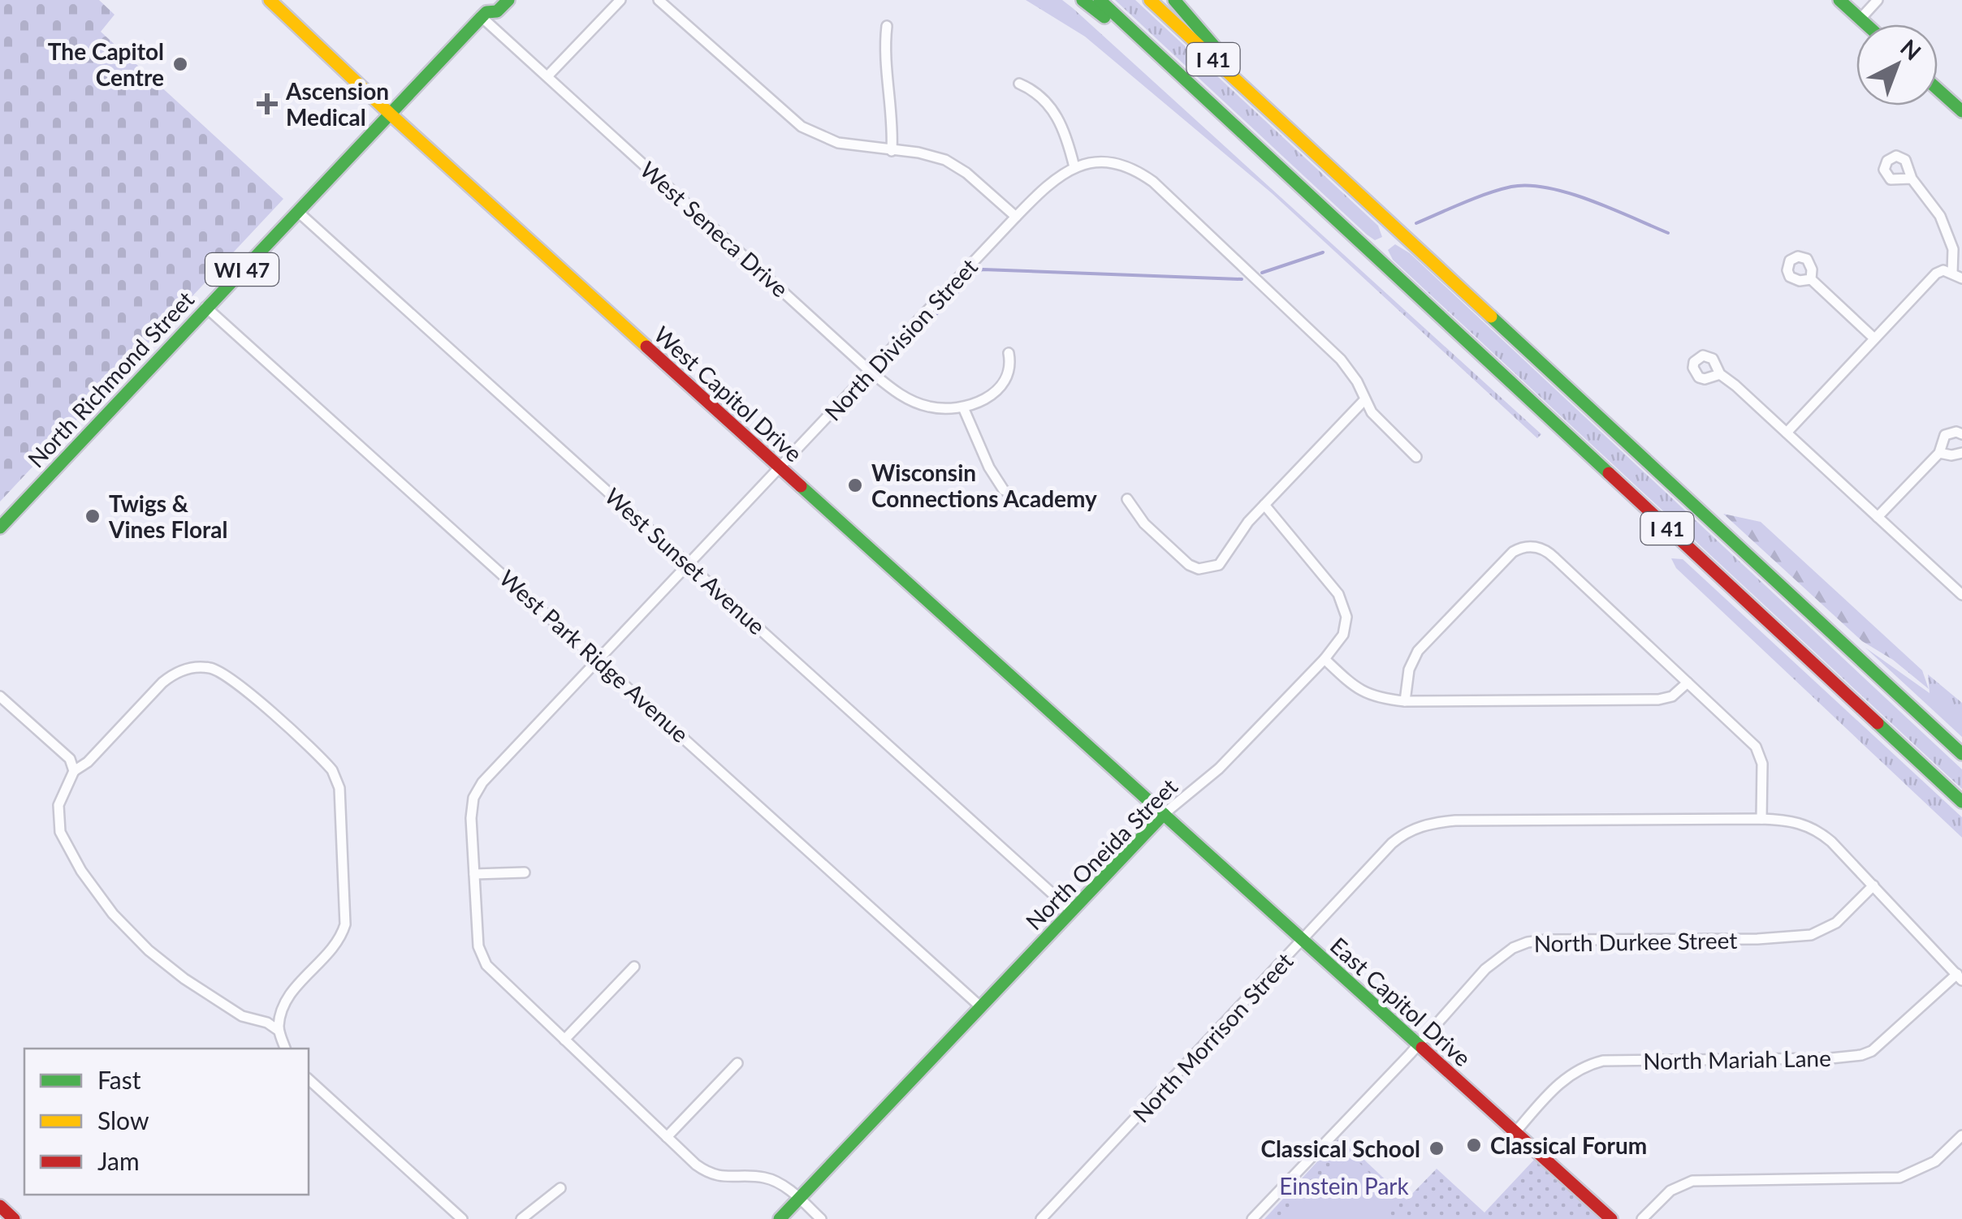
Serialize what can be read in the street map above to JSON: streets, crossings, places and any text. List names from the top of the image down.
{
  "streets": {
    "main road": [
      "I 41",
      "WI 47",
      "North Richmond Street",
      "West Capitol Drive",
      "North Oneida Street",
      "East Capitol Drive"
    ],
    "street": [
      "West Seneca Drive",
      "North Division Street",
      "West Sunset Avenue",
      "West Park Ridge Avenue",
      "North Durkee Street",
      "North Morrison Street",
      "North Mariah Lane"
    ]
  },
  "crossings": [
    ["West Seneca Drive", "North Division Street"],
    ["West Seneca Drive", "North Richmond Street"],
    ["North Division Street", "West Capitol Drive"],
    ["North Division Street", "West Sunset Avenue"],
    ["North Division Street", "West Park Ridge Avenue"],
    ["North Division Street", "North Oneida Street"],
    ["North Richmond Street", "West Capitol Drive"],
    ["North Richmond Street", "West Sunset Avenue"],
    ["North Richmond Street", "West Park Ridge Avenue"],
    ["West Capitol Drive", "North Oneida Street"],
    ["West Capitol Drive", "East Capitol Drive"],
    ["West Sunset Avenue", "North Oneida Street"],
    ["West Park Ridge Avenue", "North Oneida Street"],
    ["North Oneida Street", "East Capitol Drive"],
    ["North Durkee Street", "East Capitol Drive"],
    ["North Durkee Street", "North Morrison Street"],
    ["East Capitol Drive", "North Morrison Street"],
    ["East Capitol Drive", "North Mariah Lane"],
    ["North Morrison Street", "North Mariah Lane"]
  ],
  "parks": ["Einstein Park"],
  "places": {
    "other": [
      "The Capitol Centre",
      "Wisconsin Connections Academy",
      "Twigs & Vines Floral",
      "Classical Forum",
      "Classical School"
    ],
    "health": ["Ascension Medical"]
  },
  "legend": ["Fast", "Slow", "Jam"],
  "north": "top right"
}
